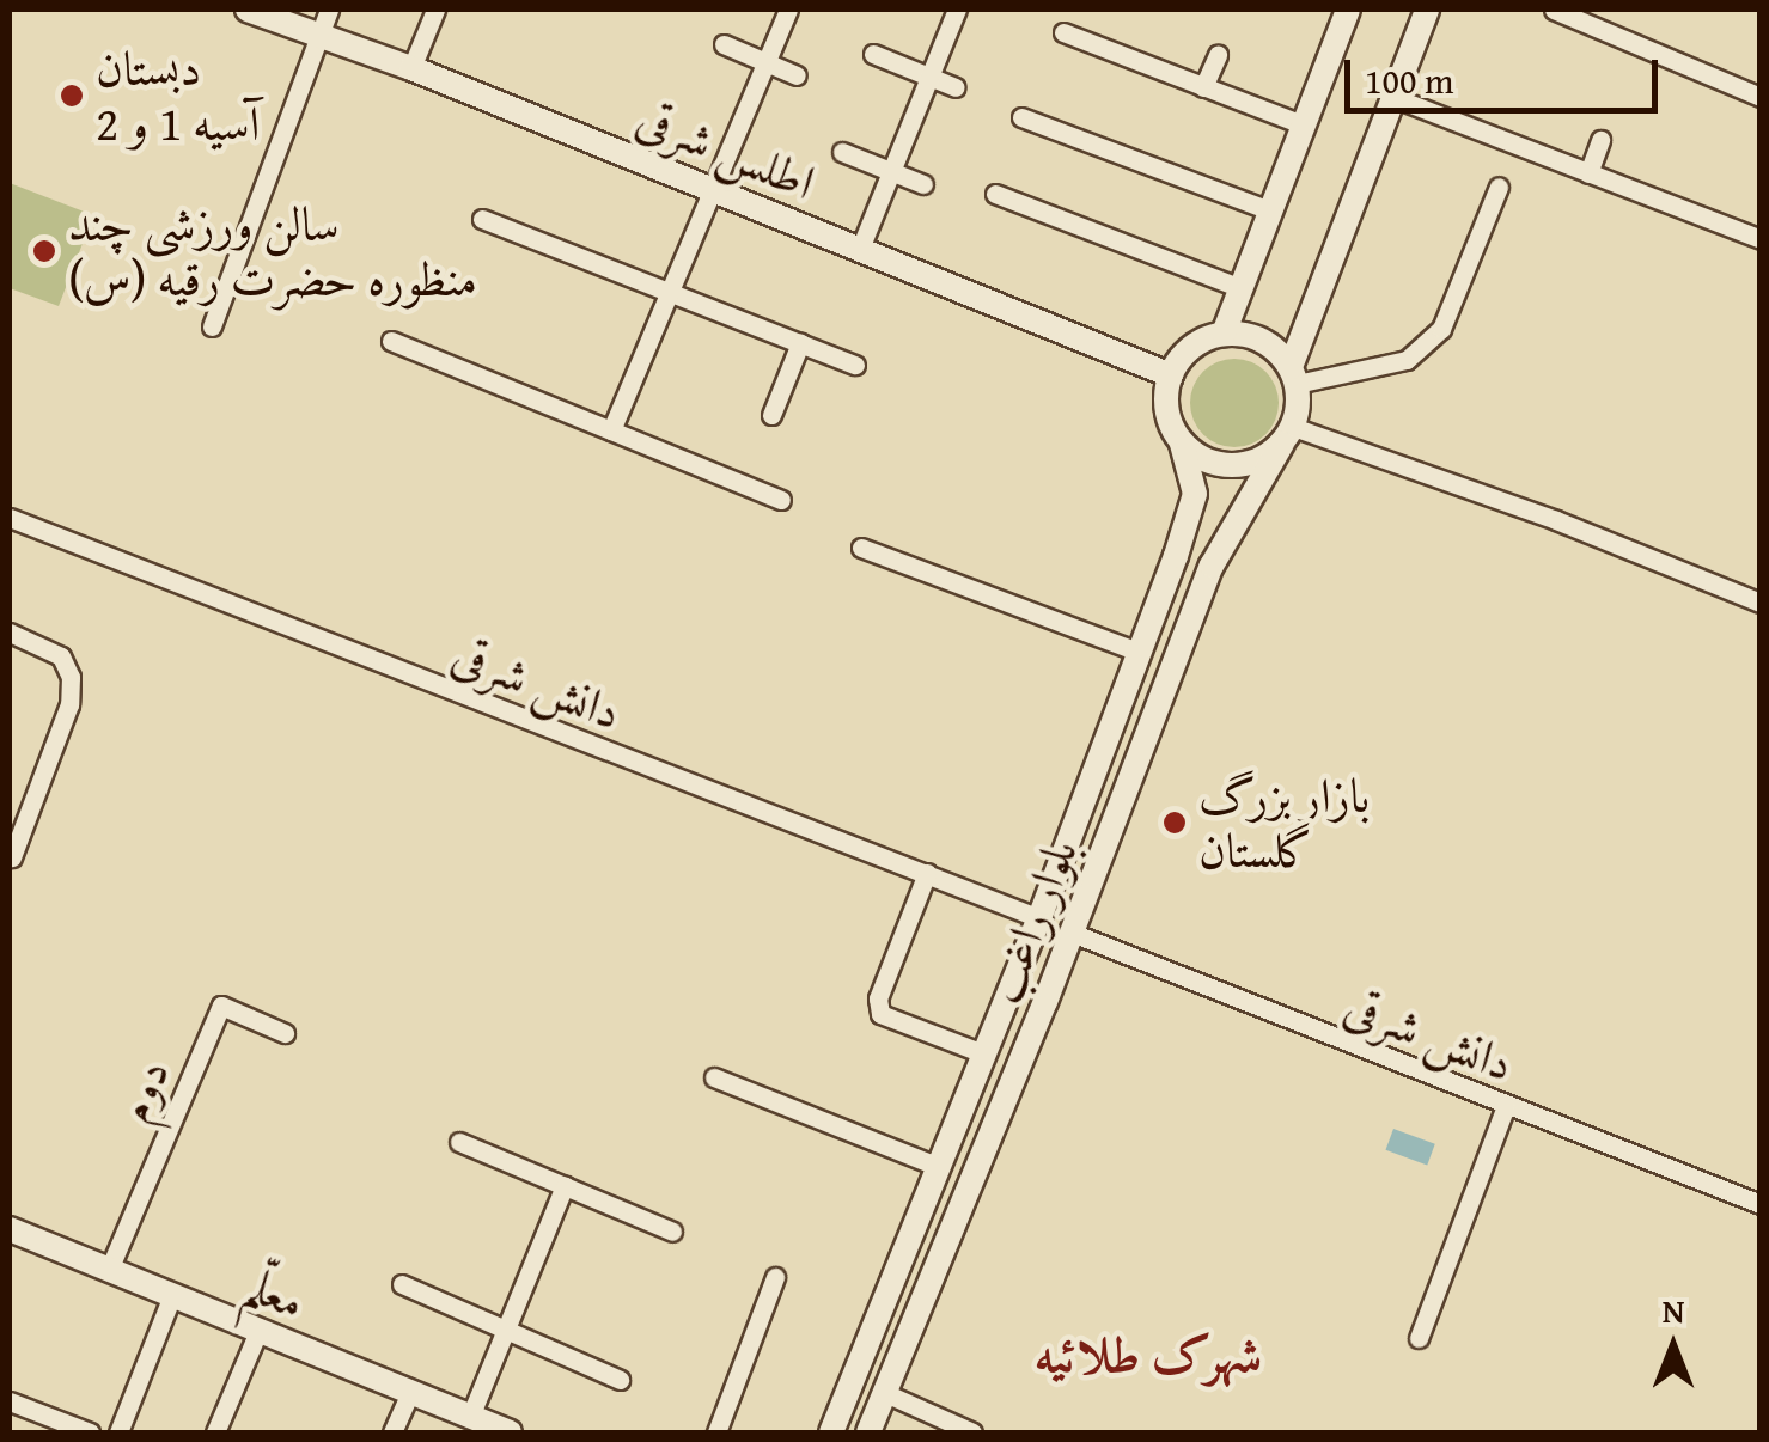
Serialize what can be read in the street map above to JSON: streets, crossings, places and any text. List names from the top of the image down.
{
  "streets": {
    "street": [
      "اطلس شرقی",
      "دانش شرقی",
      "بلوار راغب",
      "دوم",
      "معلّم"
    ]
  },
  "crossings": [
    ["اطلس شرقی", "بلوار راغب"],
    ["دانش شرقی", "بلوار راغب"],
    ["دوم", "معلّم"]
  ],
  "districts": ["شهرک طلائیه"],
  "places": ["دبستان آسیه 1 و 2", "سالن ورزشی چند منظوره حضرت رقیه (س)", "بازار بزرگ گلستان"],
  "scale_bar": "100 m",
  "north": "top"
}
